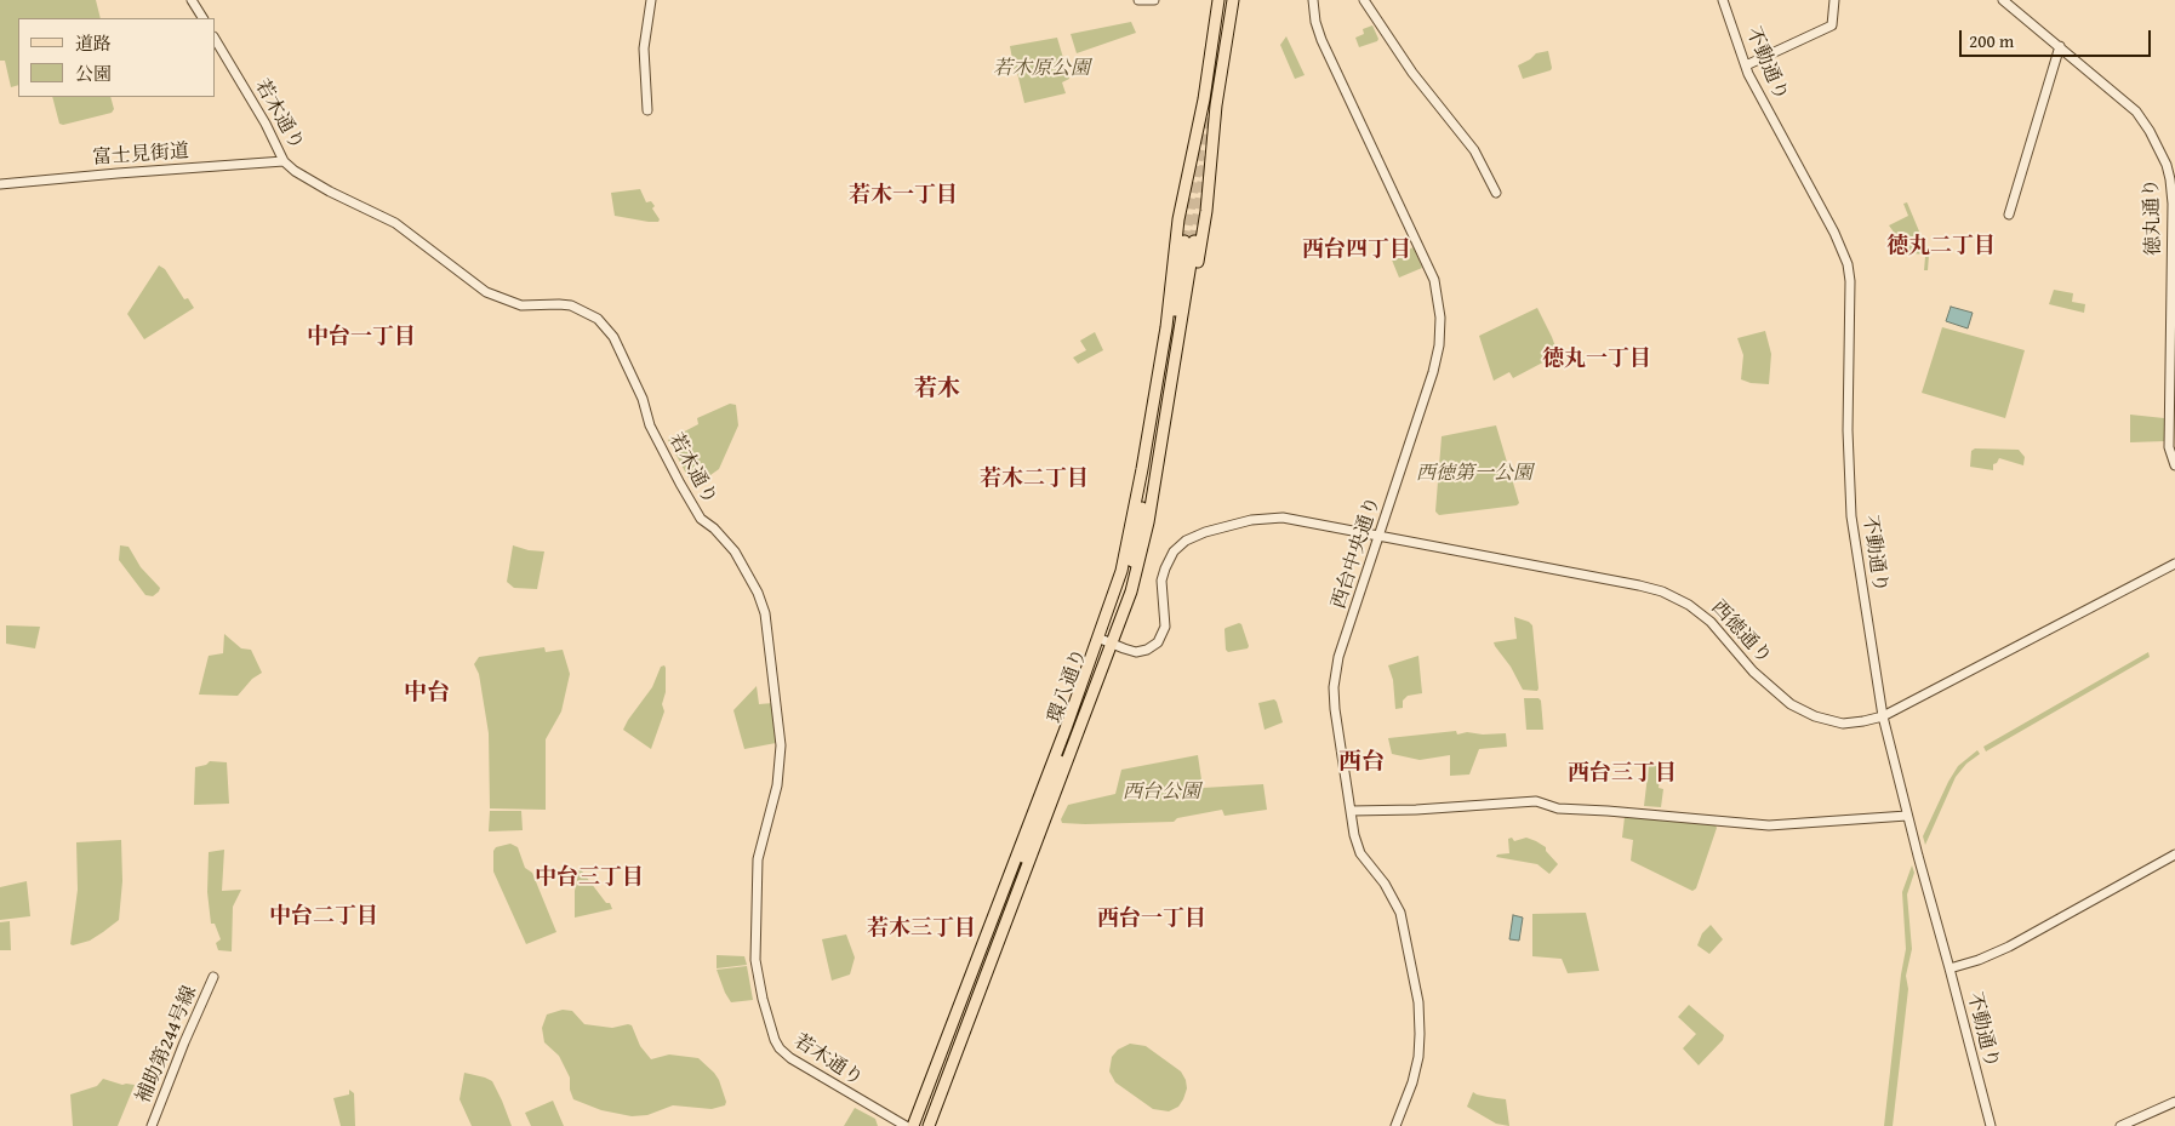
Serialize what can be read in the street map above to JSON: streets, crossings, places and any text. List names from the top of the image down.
{
  "streets": {
    "main road": ["環八通り"],
    "street": [
      "不動通り",
      "若木通り",
      "富士見街道",
      "徳丸通り",
      "西台中央通り",
      "西徳通り",
      "補助第244号線"
    ]
  },
  "crossings": [
    ["不動通り", "西徳通り"],
    ["若木通り", "富士見街道"],
    ["西台中央通り", "西徳通り"],
    ["西徳通り", "環八通り"]
  ],
  "districts": [
    "若木一丁目",
    "徳丸二丁目",
    "西台四丁目",
    "中台一丁目",
    "徳丸一丁目",
    "若木",
    "若木二丁目",
    "中台",
    "西台",
    "西台三丁目",
    "中台三丁目",
    "中台二丁目",
    "西台一丁目",
    "若木三丁目"
  ],
  "parks": ["若木原公園", "西徳第一公園", "西台公園"],
  "legend": ["道路", "公園"],
  "scale_bar": "200 m"
}
